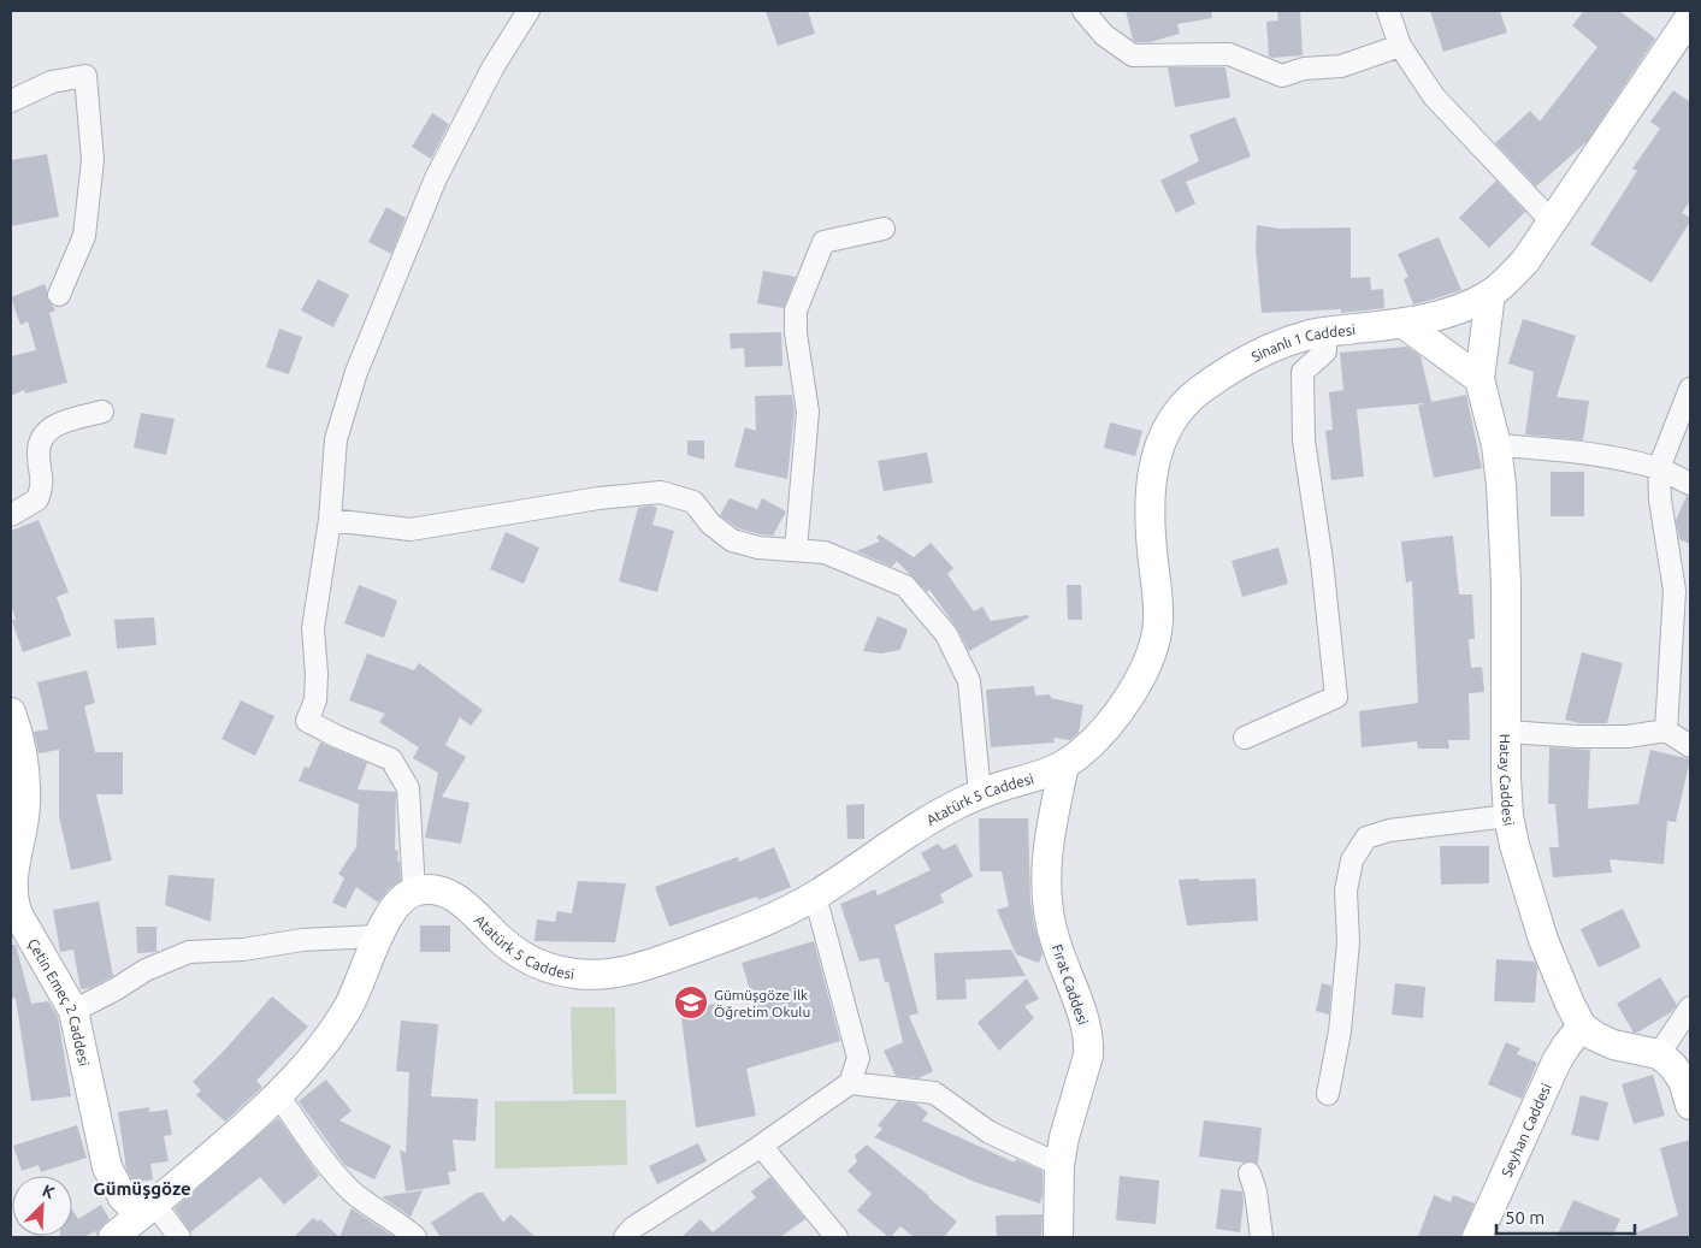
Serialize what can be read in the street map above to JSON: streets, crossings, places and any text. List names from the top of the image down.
{
  "streets": {
    "main road": [
      "Sinanlı 1 Caddesi",
      "Hatay Caddesi",
      "Atatürk 5 Caddesi",
      "Fırat Caddesi",
      "Çetin Emeç 2 Caddesi",
      "Seyhan Caddesi"
    ]
  },
  "crossings": [
    ["Sinanlı 1 Caddesi", "Hatay Caddesi"],
    ["Sinanlı 1 Caddesi", "Atatürk 5 Caddesi"],
    ["Sinanlı 1 Caddesi", "Fırat Caddesi"],
    ["Hatay Caddesi", "Seyhan Caddesi"],
    ["Atatürk 5 Caddesi", "Fırat Caddesi"]
  ],
  "districts": ["Gümüşgöze"],
  "places": {
    "school or university": ["Gümüşgöze İlk Öğretim Okulu"]
  },
  "scale_bar": "50 m",
  "north": "top right"
}
